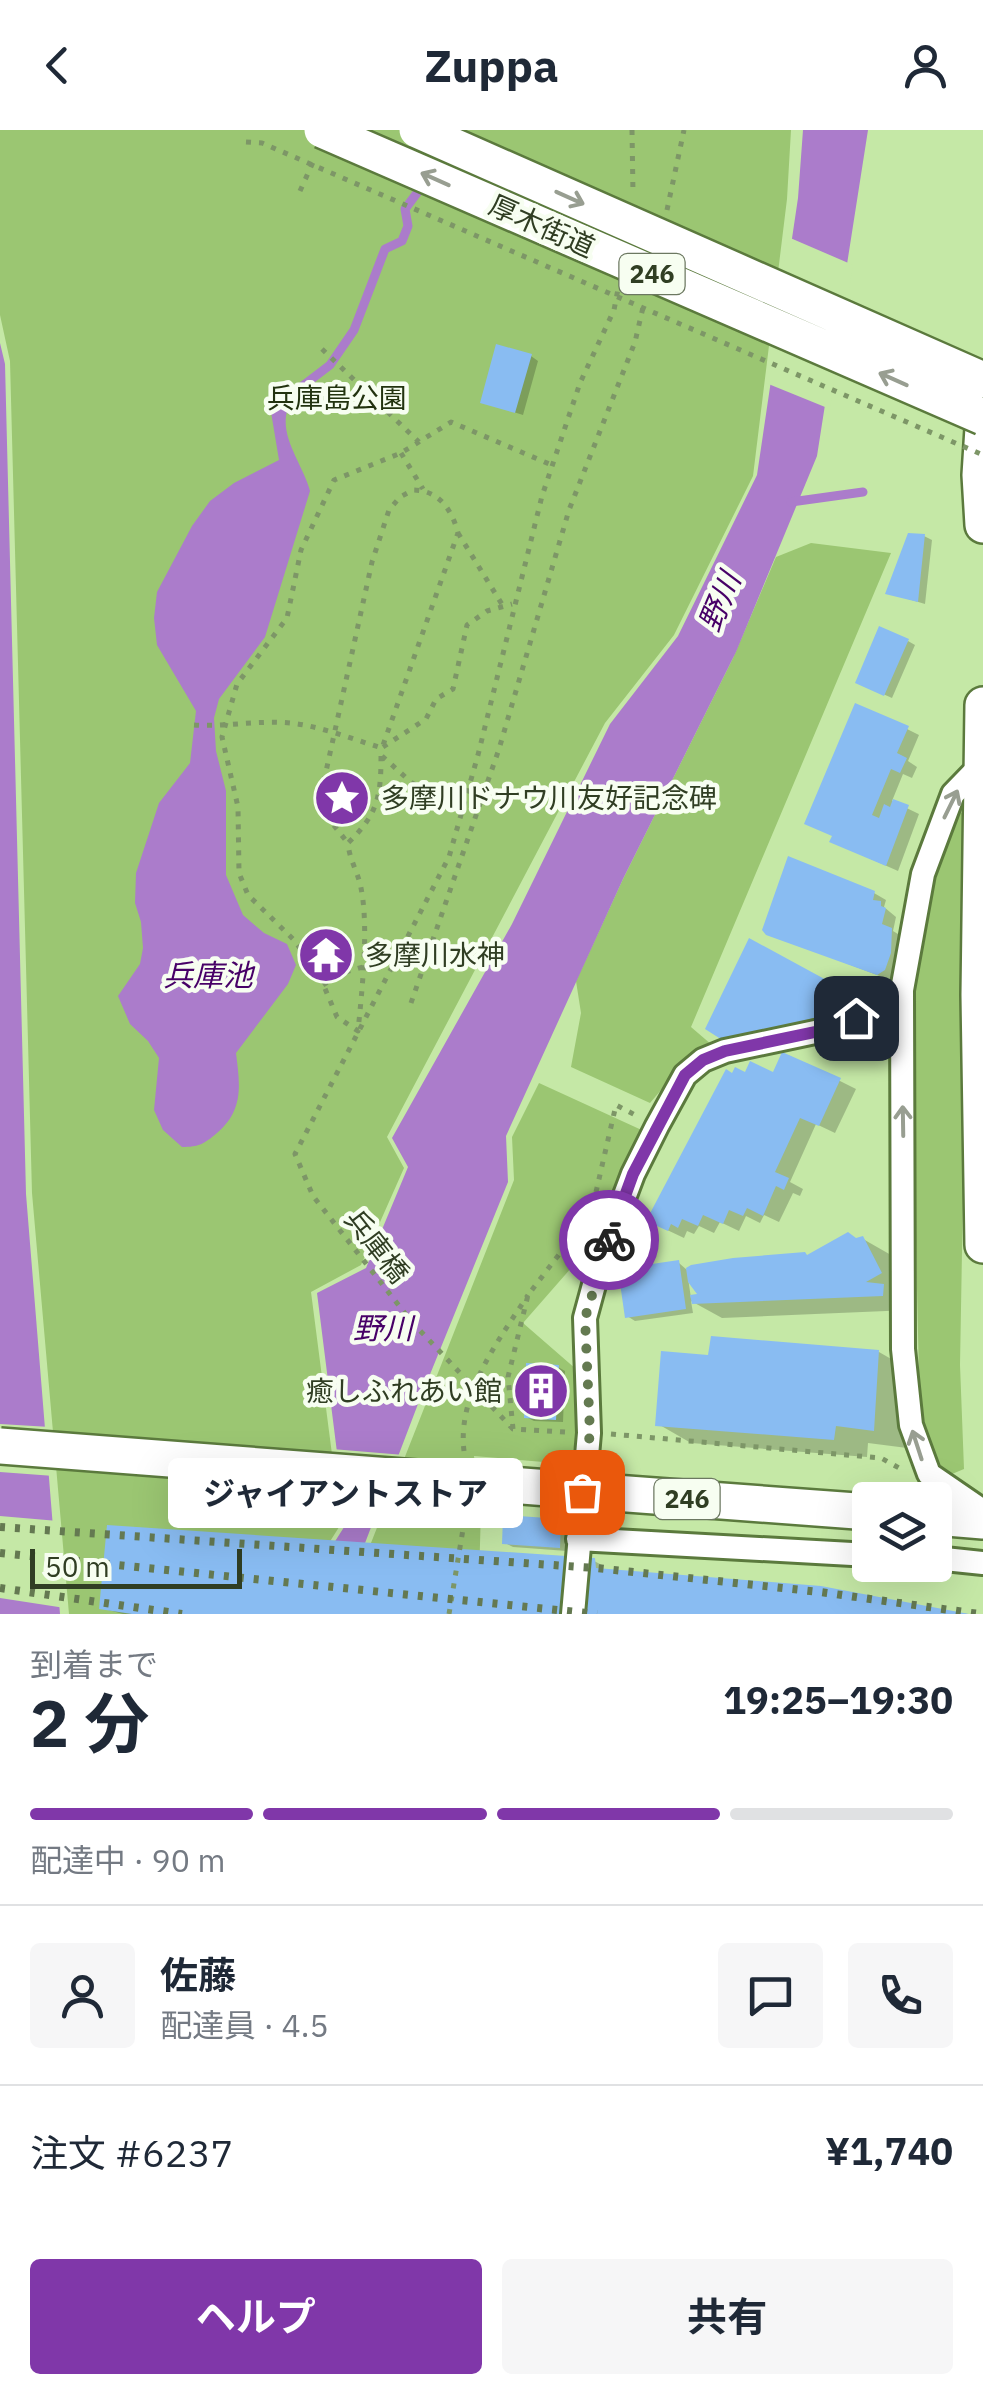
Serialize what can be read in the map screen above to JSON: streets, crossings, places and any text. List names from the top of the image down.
{
  "streets": {
    "main road": ["厚木街道", "246"],
    "path": ["兵庫橋"]
  },
  "water": ["野川", "兵庫池"],
  "parks": ["兵庫島公園"],
  "places": {
    "place": ["多摩川ドナウ川友好記念碑"],
    "temple": ["多摩川水神"],
    "building": ["癒しふれあい館"],
    "other": ["ジャイアントストア"]
  },
  "scale_bar": "50 m",
  "page": {
    "header": "Zuppa",
    "bubble": "ジャイアントストア",
    "scale": "50 m",
    "heading": ["2 分", "到着まで", "19:25–19:30"],
    "panel": [
      "佐藤",
      "配達員 · 4.5",
      "注文 #6237",
      "¥1,740"
    ],
    "bar": "配達中 · 90 m",
    "buttons": ["ヘルプ", "共有"]
  }
}
